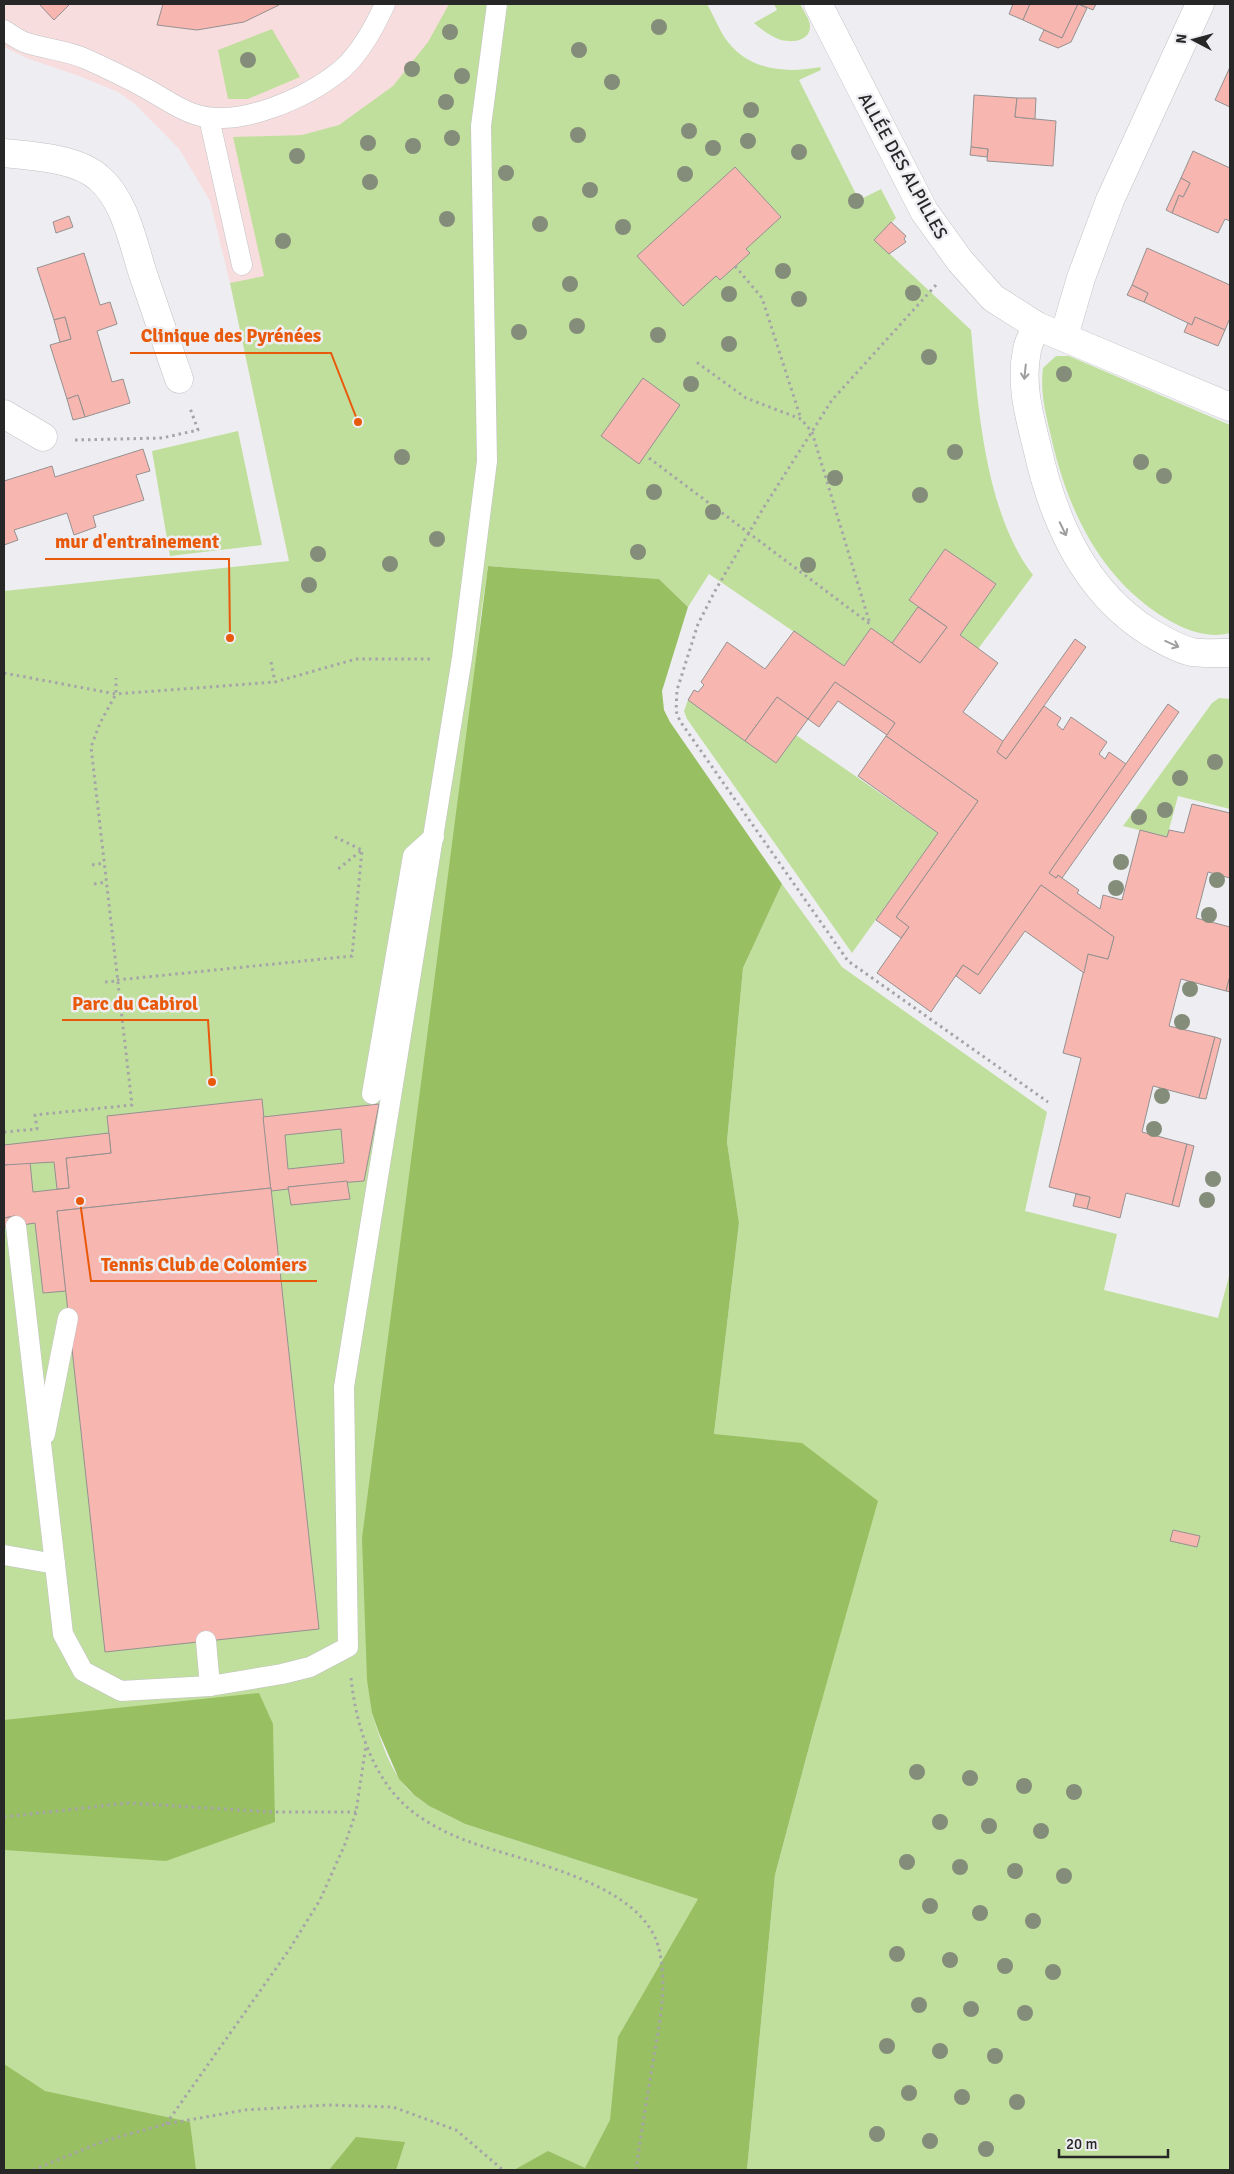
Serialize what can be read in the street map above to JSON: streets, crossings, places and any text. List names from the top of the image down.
{
  "streets": {
    "street": ["ALLÉE DES ALPILLES"]
  },
  "places": [
    "Clinique des Pyrénées",
    "mur d'entrainement",
    "Parc du Cabirol",
    "Tennis Club de Colomiers"
  ],
  "scale_bar": "20 m",
  "north": "left"
}
